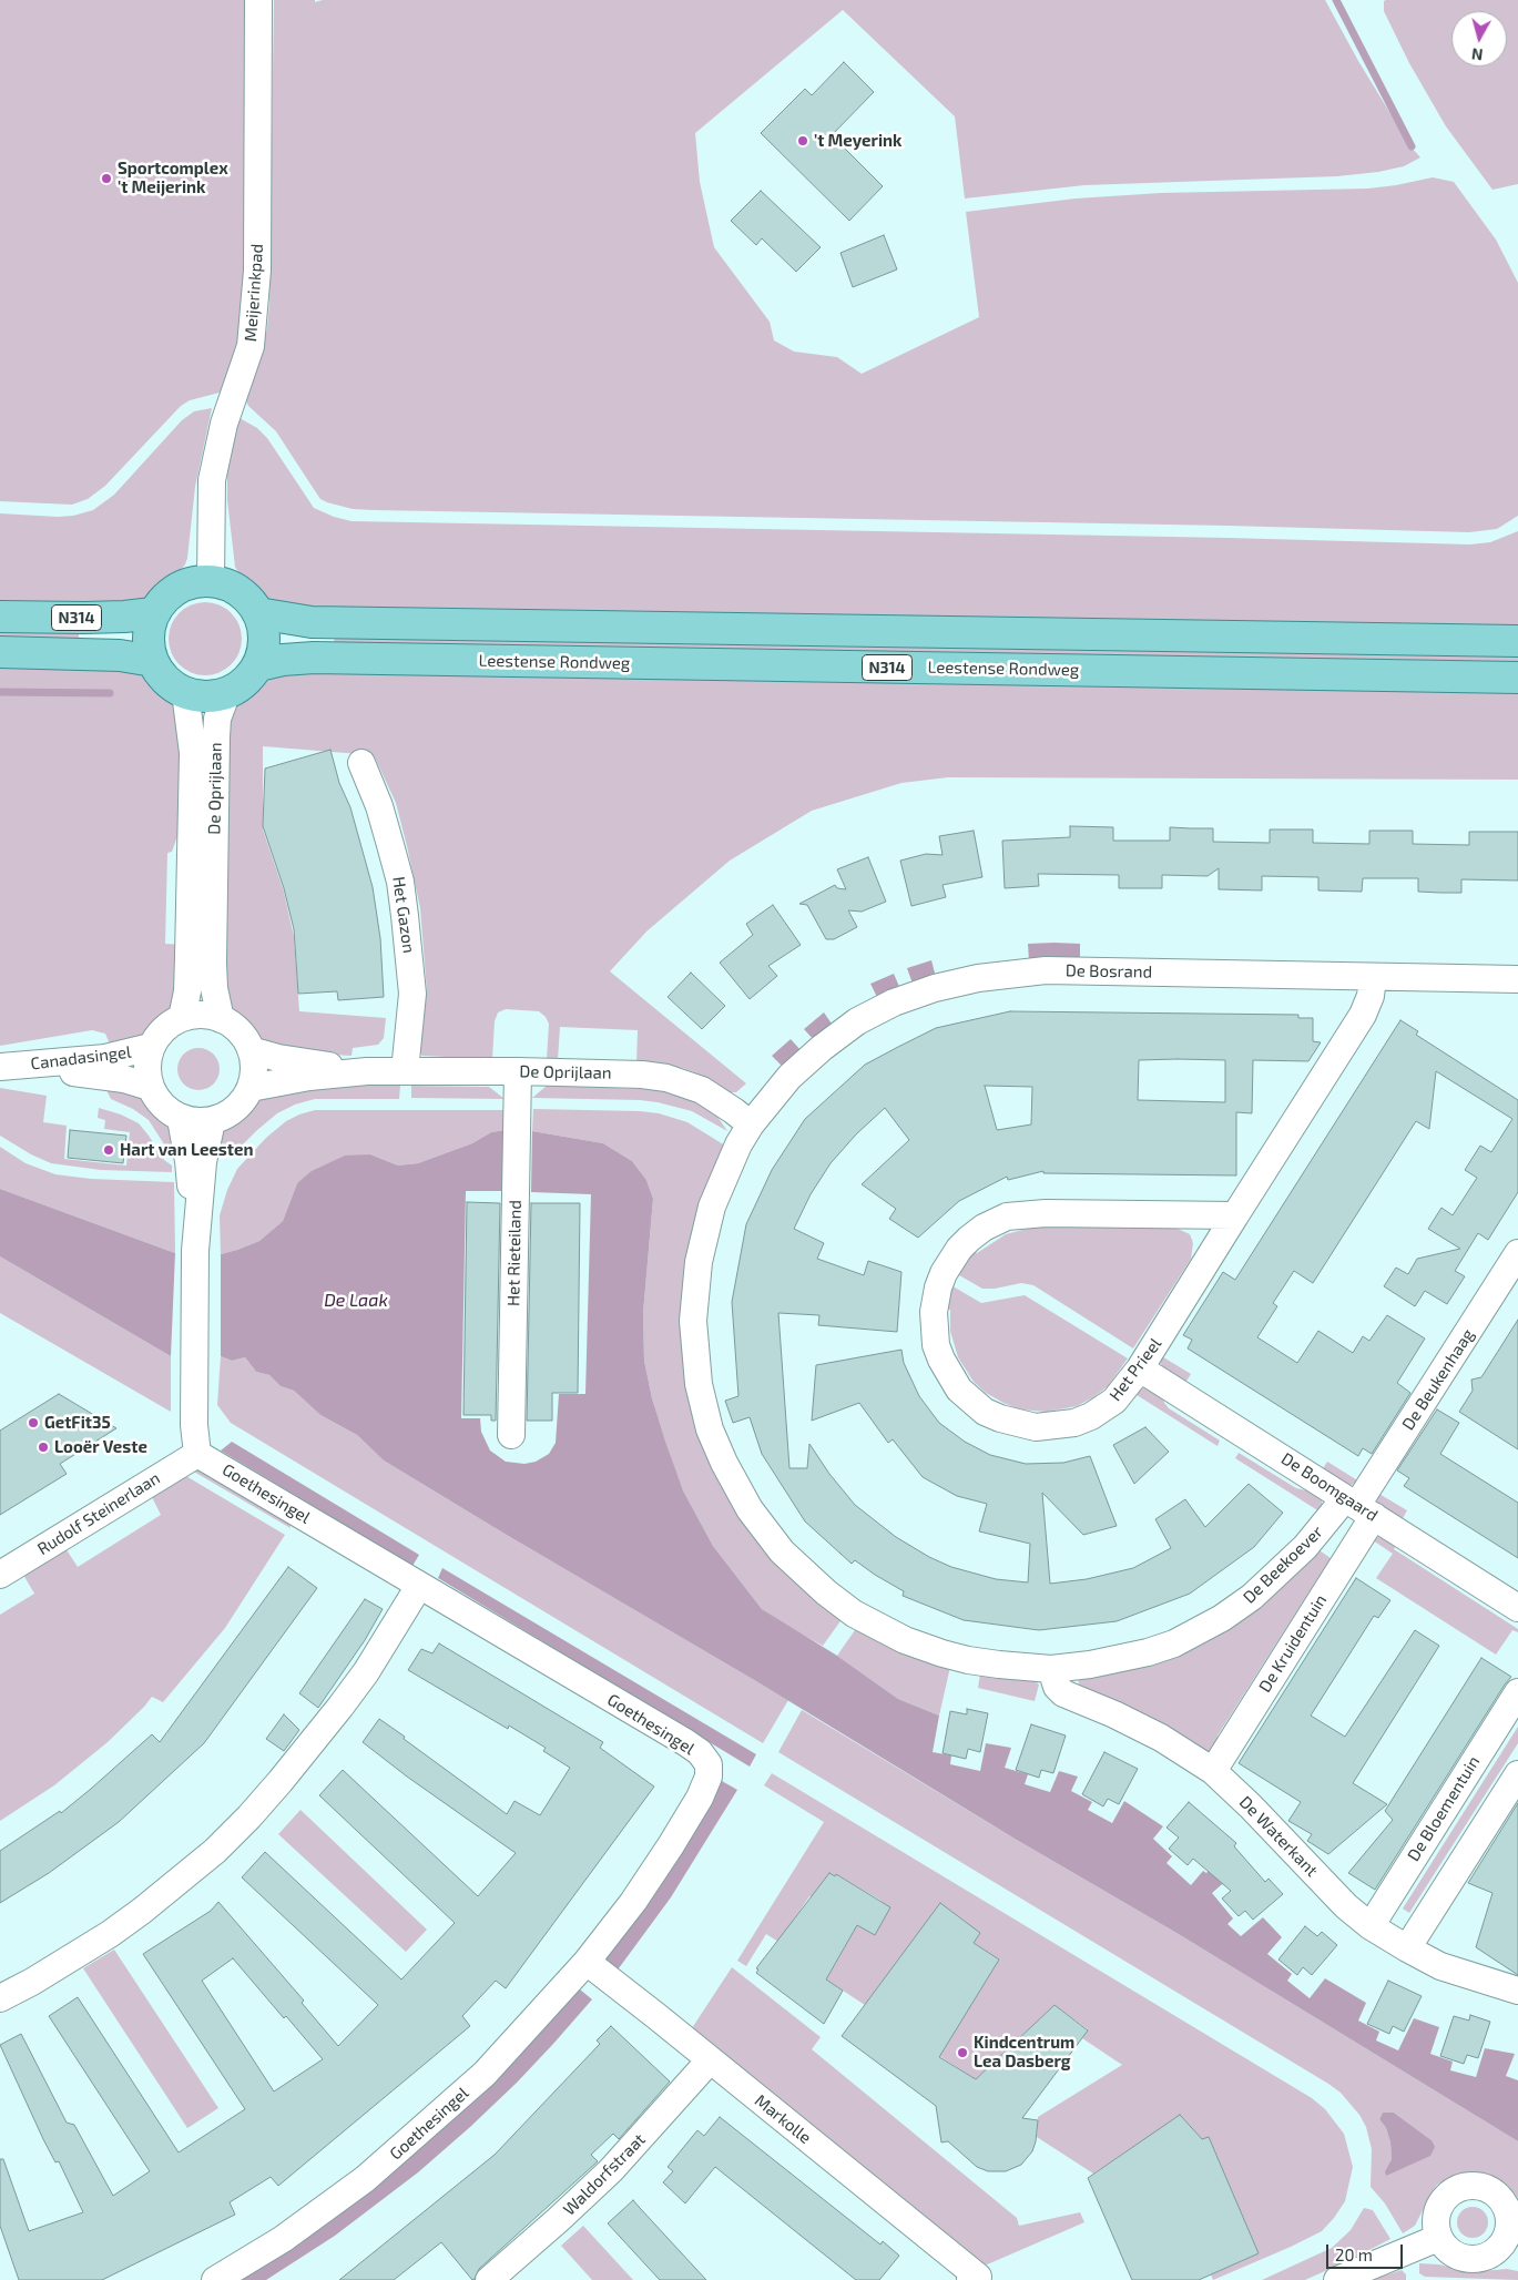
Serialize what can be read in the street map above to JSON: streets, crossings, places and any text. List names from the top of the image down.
{
  "streets": {
    "main road": ["N314", "Leestense Rondweg"],
    "street": [
      "Meijerinkpad",
      "De Oprijlaan",
      "Het Gazon",
      "De Bosrand",
      "Canadasingel",
      "Het Rieteiland",
      "Het Prieel",
      "De Beukenhaag",
      "De Boomgaard",
      "Goethesingel",
      "Rudolf Steinerlaan",
      "De Beekoever",
      "De Kruidentuin",
      "De Bloementuin",
      "De Waterkant",
      "Markolle",
      "Waldorfstraat"
    ]
  },
  "crossings": [
    ["Meijerinkpad", "N314"],
    ["Meijerinkpad", "Leestense Rondweg"],
    ["Meijerinkpad", "De Oprijlaan"],
    ["N314", "Leestense Rondweg"],
    ["N314", "De Oprijlaan"],
    ["Leestense Rondweg", "De Oprijlaan"],
    ["De Oprijlaan", "Het Gazon"],
    ["De Oprijlaan", "De Bosrand"],
    ["De Oprijlaan", "Canadasingel"],
    ["De Oprijlaan", "Het Rieteiland"],
    ["De Oprijlaan", "De Beekoever"],
    ["De Bosrand", "Het Prieel"],
    ["De Bosrand", "De Beekoever"],
    ["Het Prieel", "De Boomgaard"],
    ["De Beukenhaag", "De Boomgaard"],
    ["De Beukenhaag", "De Beekoever"],
    ["De Beukenhaag", "De Kruidentuin"],
    ["De Boomgaard", "De Beekoever"],
    ["De Boomgaard", "De Kruidentuin"],
    ["Goethesingel", "Rudolf Steinerlaan"],
    ["Goethesingel", "Markolle"],
    ["De Beekoever", "De Kruidentuin"],
    ["De Beekoever", "De Waterkant"],
    ["De Kruidentuin", "De Waterkant"],
    ["De Bloementuin", "De Waterkant"],
    ["Markolle", "Waldorfstraat"]
  ],
  "water": ["De Laak"],
  "places": [
    "'t Meyerink",
    "Sportcomplex 't Meijerink",
    "Hart van Leesten",
    "GetFit35",
    "Looër Veste",
    "Kindcentrum Lea Dasberg"
  ],
  "scale_bar": "20 m",
  "north": "bottom"
}
